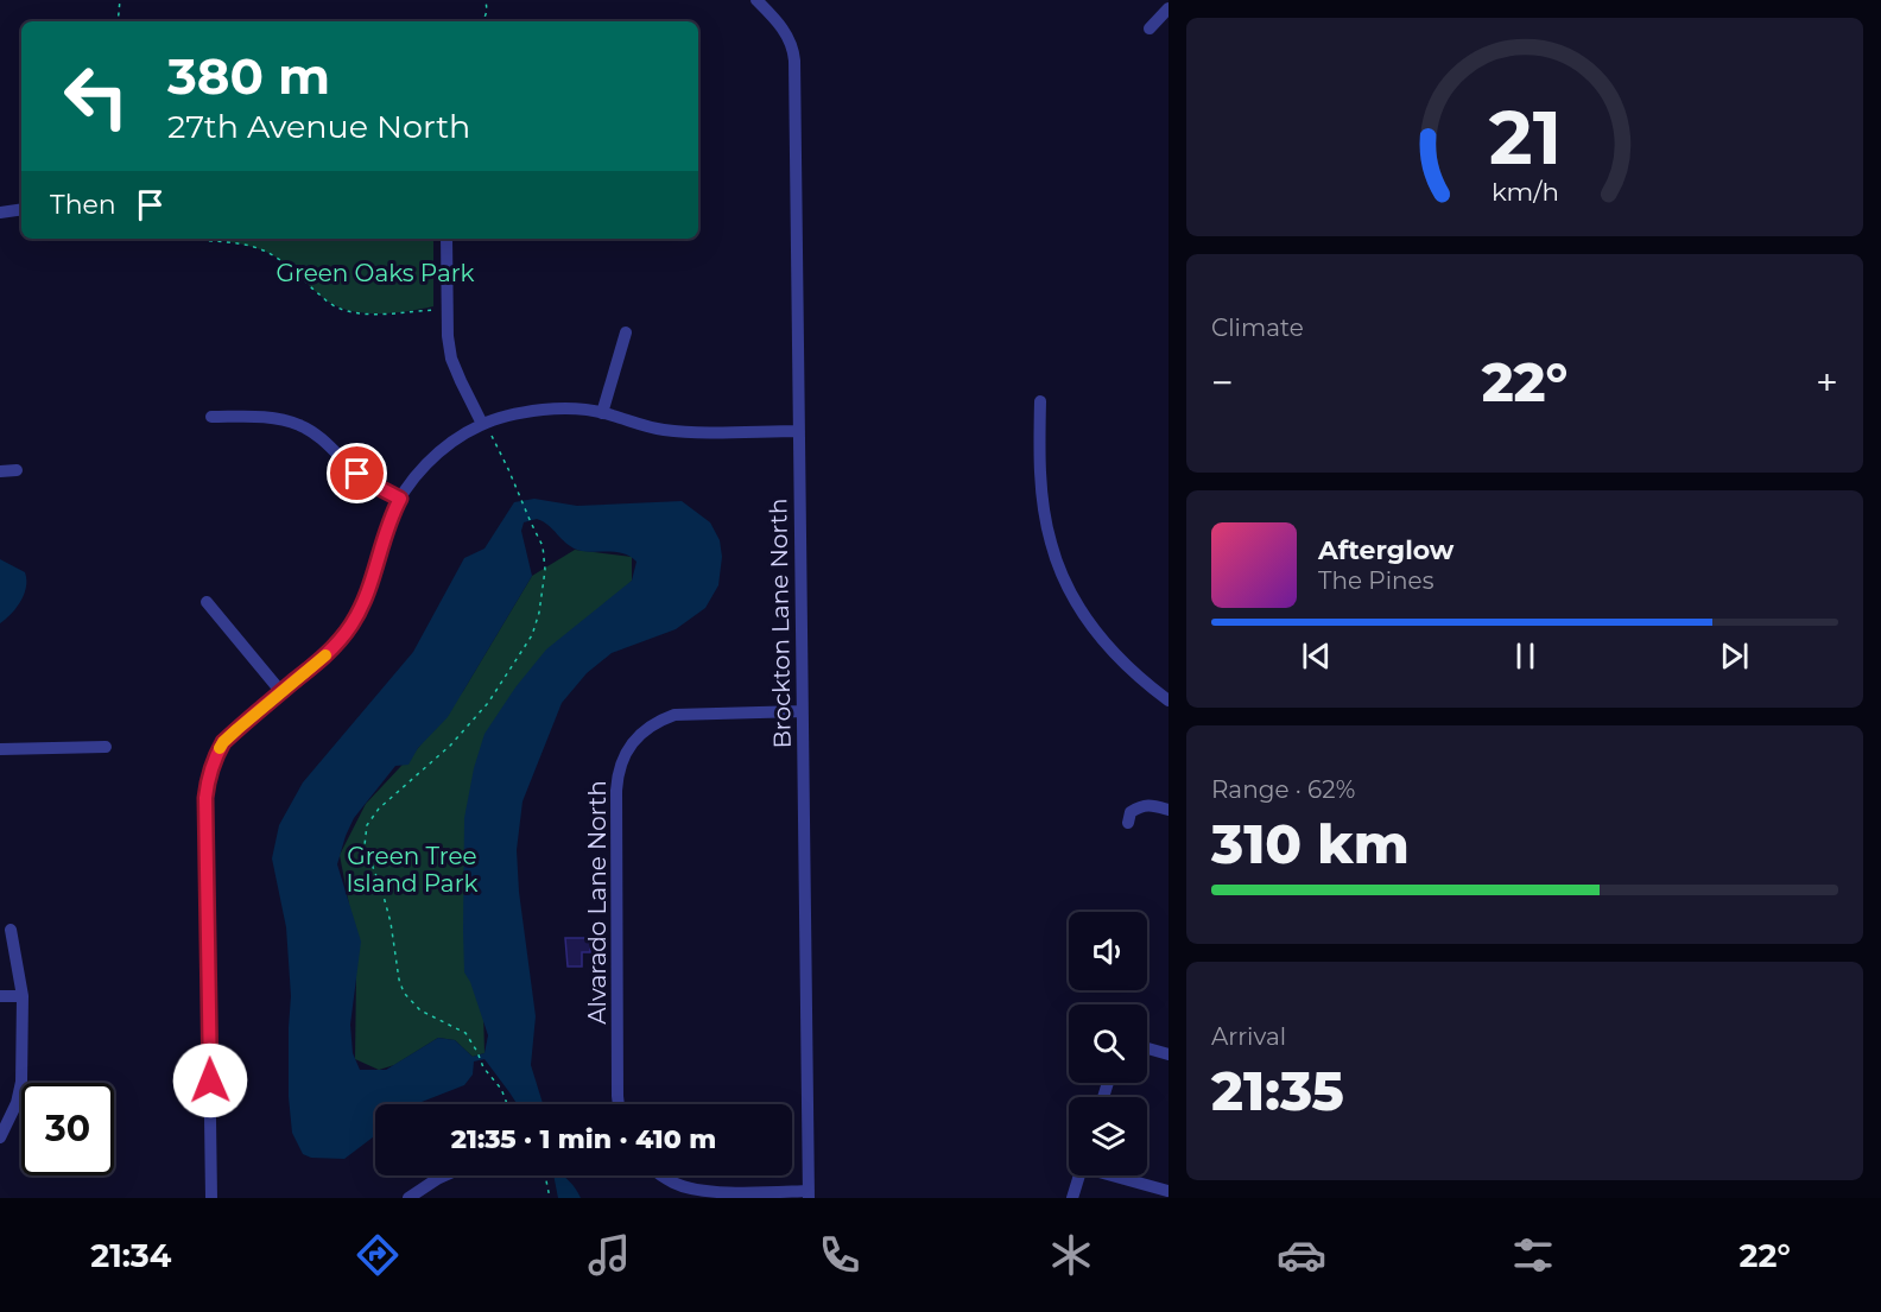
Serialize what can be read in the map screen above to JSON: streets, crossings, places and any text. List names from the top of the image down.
{
  "streets": {
    "street": ["Brockton Lane North", "Alvarado Lane North"]
  },
  "crossings": [
    ["Brockton Lane North", "Alvarado Lane North"]
  ],
  "parks": ["Green Oaks Park", "Green Tree Island Park"],
  "page": {
    "turn": ["380 m", "27th Avenue North"],
    "then": "Then",
    "tile": [
      "Climate",
      ["Range · 62%", "310 km"],
      ["Arrival", "21:35"]
    ],
    "heat": ["−", "22°", "+"],
    "song": ["Afterglow", "The Pines"],
    "limit": "30",
    "trip": "21:35 · 1 min · 410 m",
    "tabs": ["21:34", "22°"],
    "gauge": ["21", "km/h"]
  }
}
